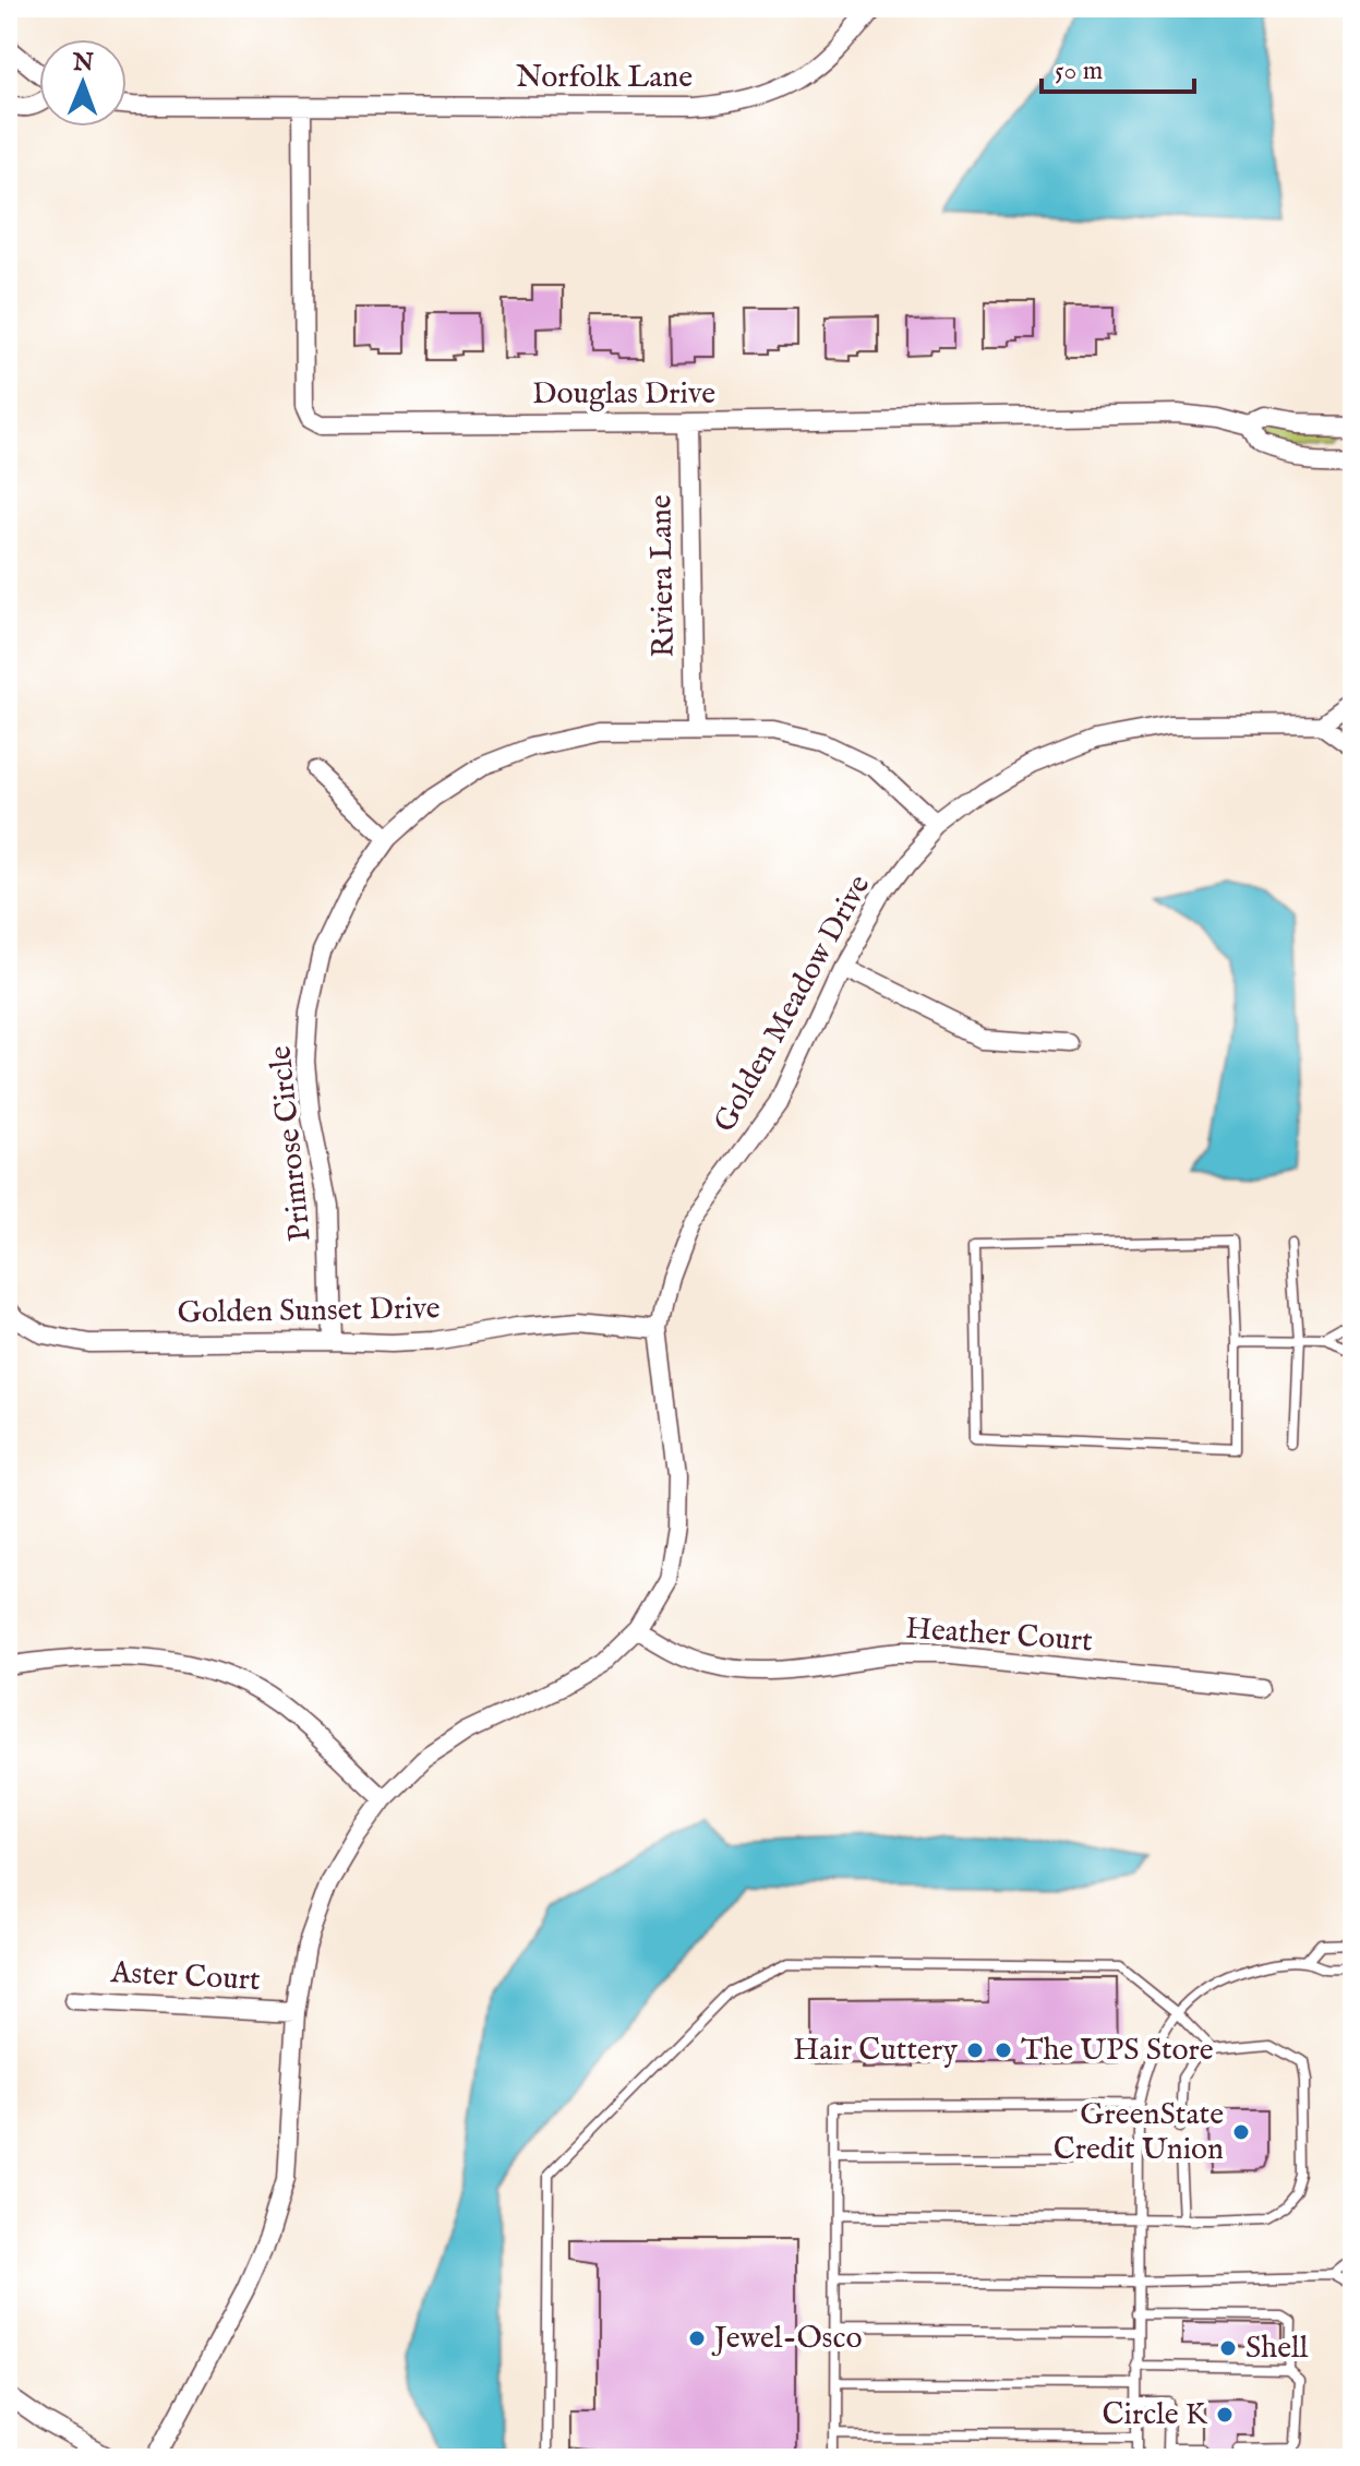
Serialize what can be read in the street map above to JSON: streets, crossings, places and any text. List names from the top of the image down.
{
  "streets": {
    "street": [
      "Norfolk Lane",
      "Douglas Drive",
      "Riviera Lane",
      "Golden Meadow Drive",
      "Primrose Circle",
      "Golden Sunset Drive",
      "Heather Court",
      "Aster Court"
    ]
  },
  "crossings": [
    ["Norfolk Lane", "Douglas Drive"],
    ["Douglas Drive", "Riviera Lane"],
    ["Riviera Lane", "Primrose Circle"],
    ["Golden Meadow Drive", "Primrose Circle"],
    ["Golden Meadow Drive", "Golden Sunset Drive"],
    ["Golden Meadow Drive", "Heather Court"],
    ["Golden Meadow Drive", "Aster Court"],
    ["Primrose Circle", "Golden Sunset Drive"]
  ],
  "places": [
    "Hair Cuttery",
    "The UPS Store",
    "GreenState Credit Union",
    "Jewel-Osco",
    "Shell",
    "Circle K"
  ],
  "scale_bar": "50 m",
  "north": "top"
}
